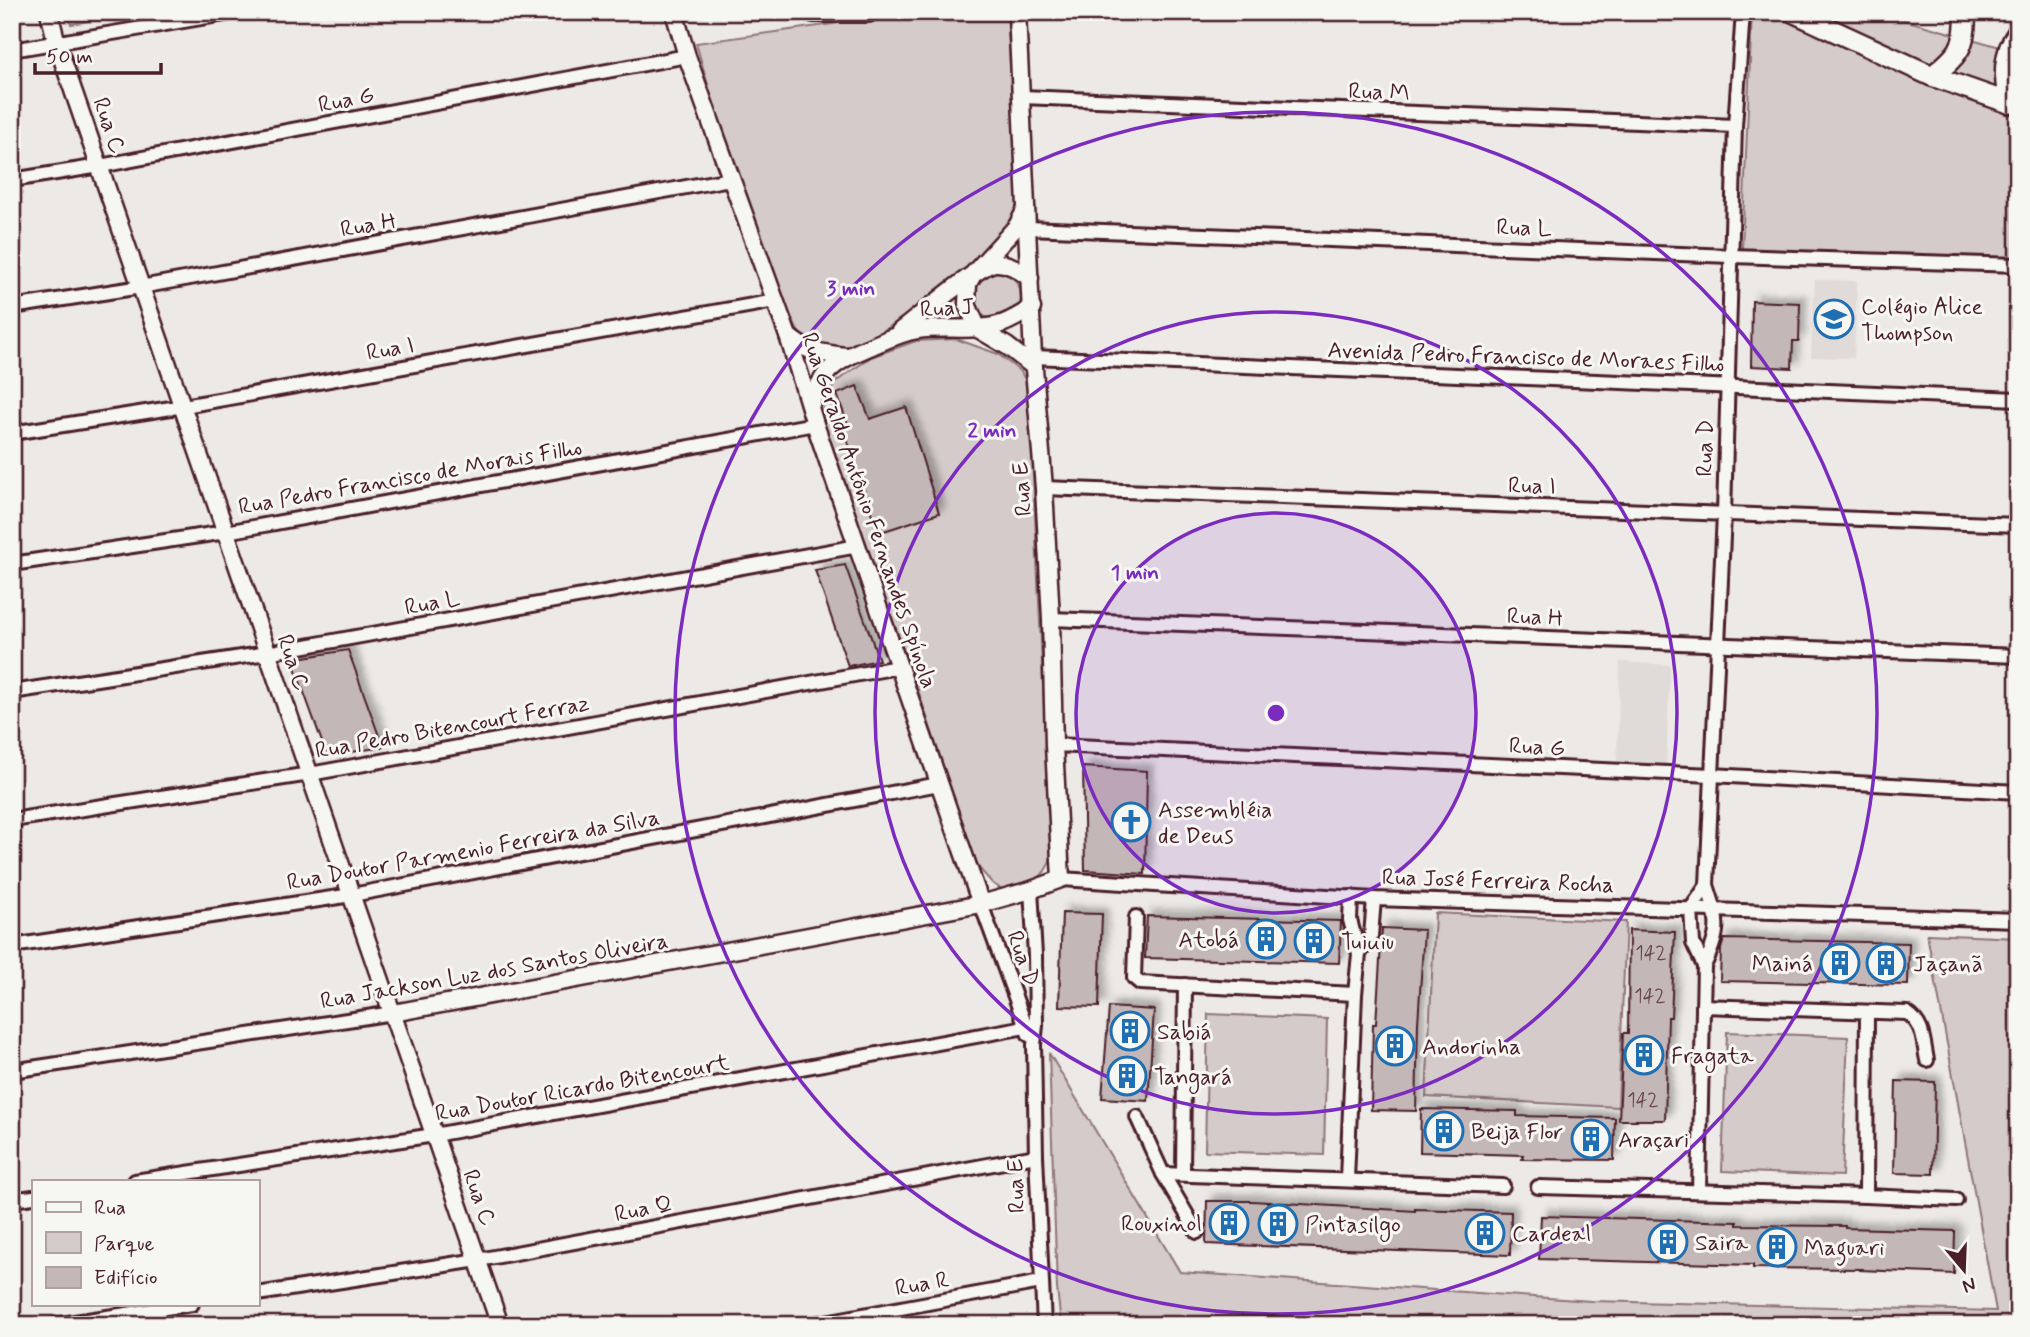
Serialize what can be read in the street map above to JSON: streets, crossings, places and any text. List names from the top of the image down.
{
  "streets": {
    "street": [
      "Rua M",
      "Rua G",
      "Rua C",
      "Rua H",
      "Rua L",
      "Rua J",
      "Rua I",
      "Avenida Pedro Francisco de Moraes Filho",
      "Rua D",
      "Rua Pedro Francisco de Morais Filho",
      "Rua E",
      "Rua Geraldo Antônio Fernandes Spínola",
      "Rua Pedro Bitencourt Ferraz",
      "Rua Doutor Parmenio Ferreira da Silva",
      "Rua José Ferreira Rocha",
      "Rua Jackson Luz dos Santos Oliveira",
      "Rua Doutor Ricardo Bitencourt",
      "Rua Q",
      "Rua R"
    ]
  },
  "crossings": [
    ["Rua M", "Rua D"],
    ["Rua M", "Rua E"],
    ["Rua G", "Rua C"],
    ["Rua G", "Rua D"],
    ["Rua G", "Rua E"],
    ["Rua G", "Rua Geraldo Antônio Fernandes Spínola"],
    ["Rua C", "Rua H"],
    ["Rua C", "Rua L"],
    ["Rua C", "Rua I"],
    ["Rua C", "Rua Pedro Francisco de Morais Filho"],
    ["Rua C", "Rua Pedro Bitencourt Ferraz"],
    ["Rua C", "Rua Doutor Parmenio Ferreira da Silva"],
    ["Rua C", "Rua Jackson Luz dos Santos Oliveira"],
    ["Rua C", "Rua Doutor Ricardo Bitencourt"],
    ["Rua C", "Rua Q"],
    ["Rua H", "Rua D"],
    ["Rua H", "Rua E"],
    ["Rua H", "Rua Geraldo Antônio Fernandes Spínola"],
    ["Rua L", "Rua D"],
    ["Rua L", "Rua E"],
    ["Rua L", "Rua Geraldo Antônio Fernandes Spínola"],
    ["Rua J", "Rua E"],
    ["Rua J", "Rua Geraldo Antônio Fernandes Spínola"],
    ["Rua I", "Rua D"],
    ["Rua I", "Rua E"],
    ["Rua I", "Rua Geraldo Antônio Fernandes Spínola"],
    ["Avenida Pedro Francisco de Moraes Filho", "Rua D"],
    ["Avenida Pedro Francisco de Moraes Filho", "Rua E"],
    ["Rua D", "Rua E"],
    ["Rua D", "Rua Geraldo Antônio Fernandes Spínola"],
    ["Rua D", "Rua José Ferreira Rocha"],
    ["Rua D", "Rua Jackson Luz dos Santos Oliveira"],
    ["Rua D", "Rua Doutor Ricardo Bitencourt"],
    ["Rua Pedro Francisco de Morais Filho", "Rua Geraldo Antônio Fernandes Spínola"],
    ["Rua E", "Rua José Ferreira Rocha"],
    ["Rua E", "Rua Doutor Ricardo Bitencourt"],
    ["Rua E", "Rua Q"],
    ["Rua E", "Rua R"],
    ["Rua Geraldo Antônio Fernandes Spínola", "Rua Pedro Bitencourt Ferraz"],
    ["Rua Geraldo Antônio Fernandes Spínola", "Rua Doutor Parmenio Ferreira da Silva"],
    ["Rua Geraldo Antônio Fernandes Spínola", "Rua José Ferreira Rocha"],
    ["Rua Geraldo Antônio Fernandes Spínola", "Rua Jackson Luz dos Santos Oliveira"],
    ["Rua José Ferreira Rocha", "Rua Jackson Luz dos Santos Oliveira"]
  ],
  "places": {
    "school or university": ["Colégio Alice Thompson"],
    "church": ["Assembléia de Deus"],
    "building": [
      "Atobá",
      "Tuiuiu",
      "Mainá",
      "Jaçanã",
      "Sabiá",
      "Andorinha",
      "Fragata",
      "Tangará",
      "Beija Flor",
      "Araçari",
      "Rouxinol",
      "Pintasilgo",
      "Cardeal",
      "Saira",
      "Maguari"
    ]
  },
  "house_numbers": ["142", "142", "142"],
  "legend": ["Rua", "Parque", "Edifício"],
  "scale_bar": "50 m",
  "north": "bottom",
  "rings": ["3 min", "2 min", "1 min"]
}
